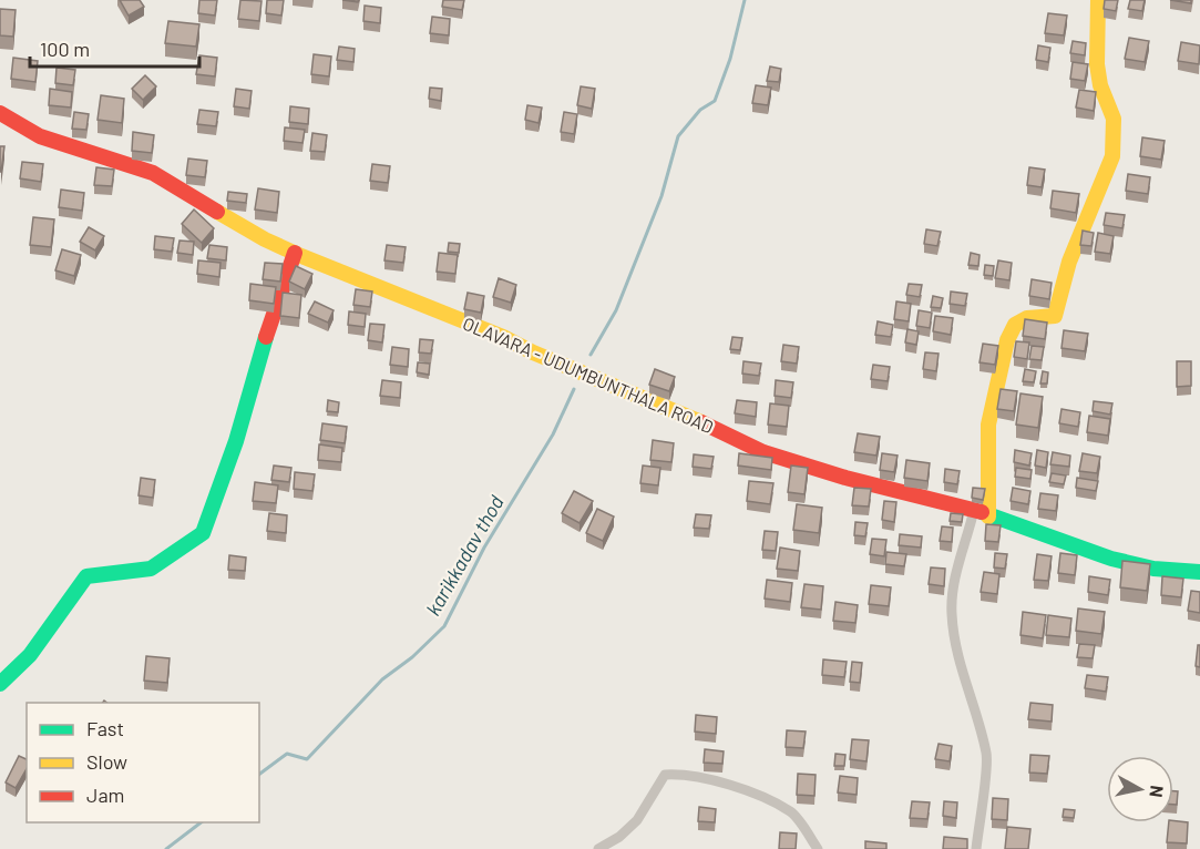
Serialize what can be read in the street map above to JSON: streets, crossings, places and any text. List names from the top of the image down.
{
  "streets": {
    "main road": ["OLAVARA - UDUMBUNTHALA ROAD"]
  },
  "water": ["karikkadav thod"],
  "legend": ["Fast", "Slow", "Jam"],
  "scale_bar": "100 m",
  "north": "right"
}
